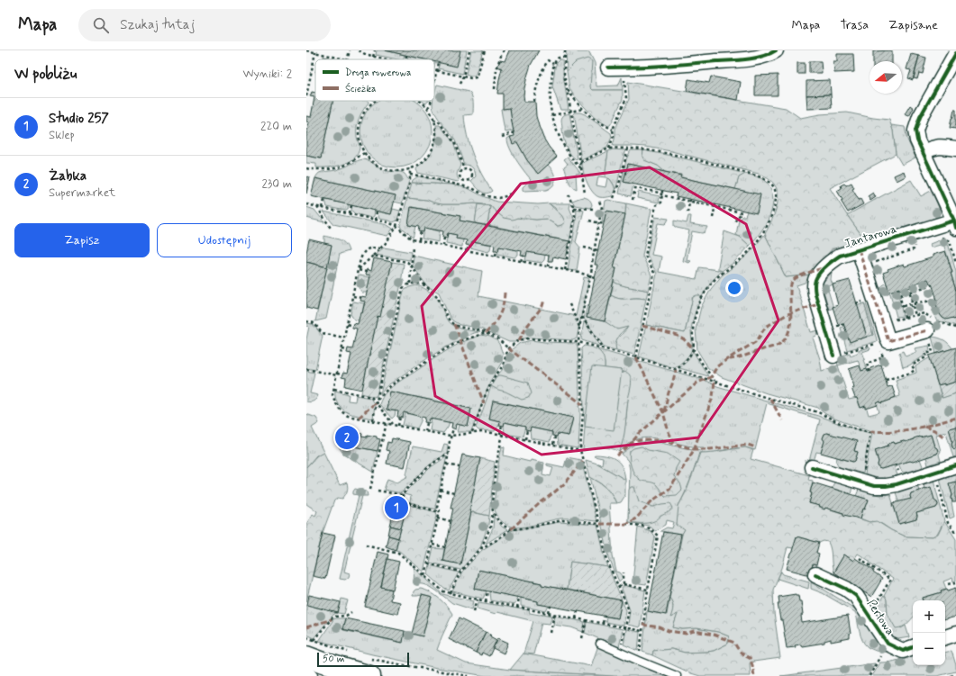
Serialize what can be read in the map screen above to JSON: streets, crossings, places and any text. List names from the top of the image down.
{
  "streets": {
    "street": ["Jantarowa", "Perłowa"]
  },
  "legend": ["Droga rowerowa", "Ścieżka"],
  "scale_bar": "50 m",
  "north": "left",
  "page": {
    "header": "Mapa",
    "search": "Szukaj tutaj",
    "nav": ["Mapa", "Trasa", "Zapisane"],
    "heading": ["W pobliżu", "Wyniki: 2"],
    "list": [
      {
        "mark": "1",
        "name": "Studio 257",
        "note": "Sklep",
        "value": "220 m"
      },
      {
        "mark": "2",
        "name": "Żabka",
        "note": "Supermarket",
        "value": "230 m"
      }
    ],
    "buttons": ["Zapisz", "Udostępnij"],
    "pins": ["2", "1"],
    "map_buttons": ["+", "−"],
    "scale": "50 m"
  }
}
